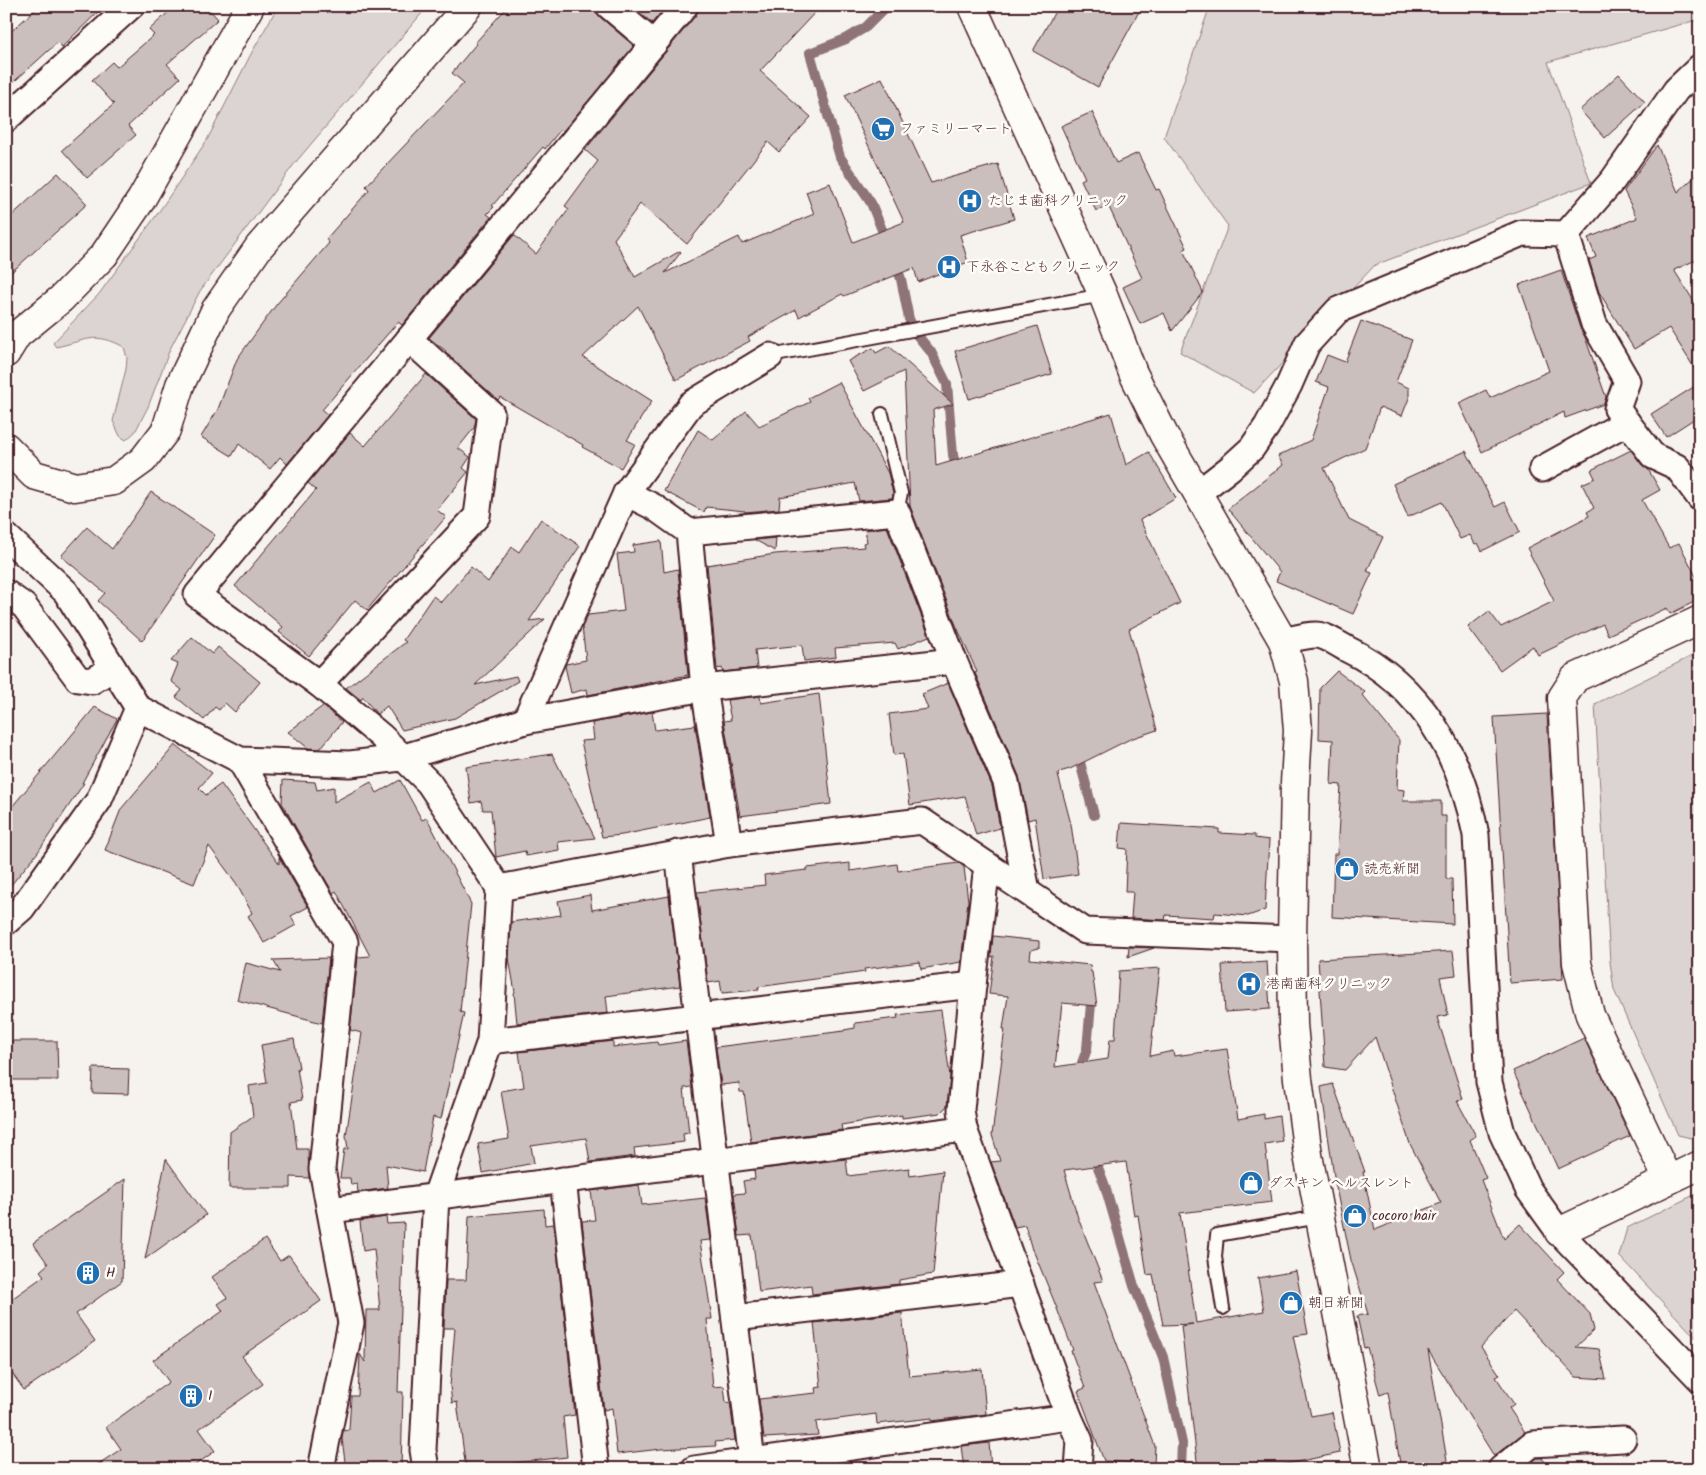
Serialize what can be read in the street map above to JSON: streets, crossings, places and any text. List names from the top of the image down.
{
  "places": {
    "supermarket": ["ファミリーマート"],
    "hospital": ["たじま歯科クリニック", "下永谷こどもクリニック", "港南歯科クリニック"],
    "shop": [
      "読売新聞",
      "ダスキン ヘルスレント",
      "cocoro hair",
      "朝日新聞"
    ],
    "building": ["H", "I"]
  }
}
